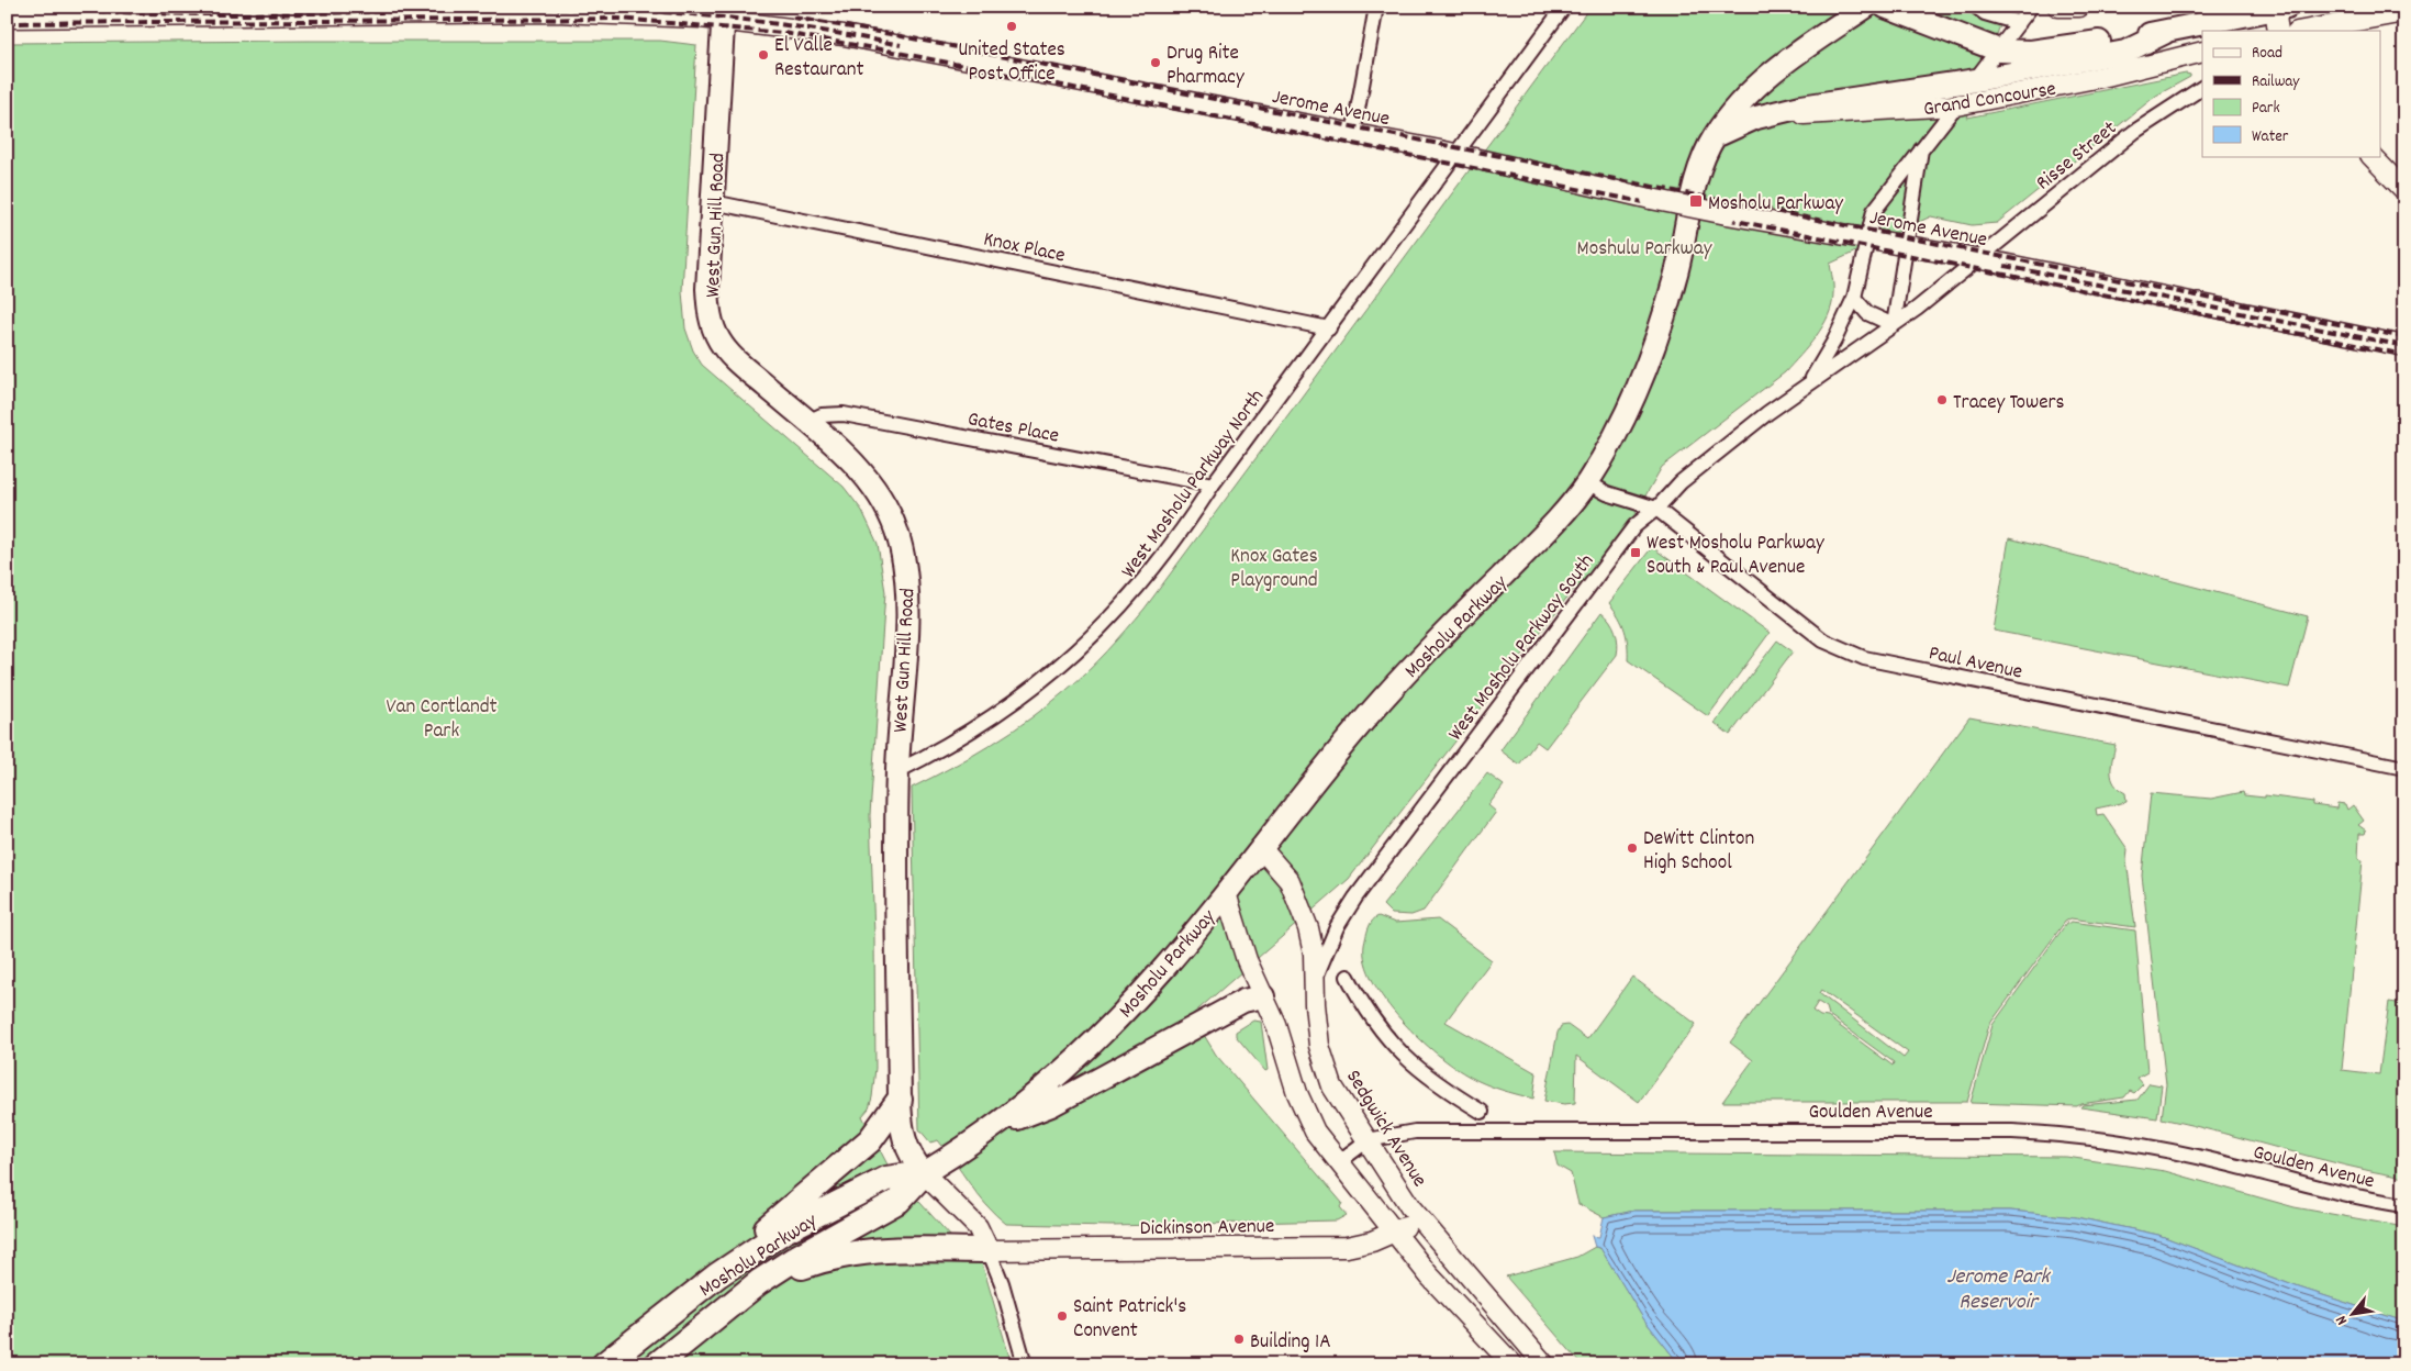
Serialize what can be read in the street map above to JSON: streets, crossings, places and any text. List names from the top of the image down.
{
  "streets": {
    "highway": ["Mosholu Parkway"],
    "main road": [
      "Grand Concourse",
      "Jerome Avenue",
      "West Gun Hill Road",
      "Sedgwick Avenue",
      "Dickinson Avenue"
    ],
    "street": [
      "Risse Street",
      "Knox Place",
      "Gates Place",
      "West Mosholu Parkway North",
      "West Mosholu Parkway South",
      "Paul Avenue",
      "Goulden Avenue"
    ]
  },
  "crossings": [
    ["Grand Concourse", "Mosholu Parkway"],
    ["Grand Concourse", "West Mosholu Parkway South"],
    ["Jerome Avenue", "Risse Street"],
    ["Jerome Avenue", "West Gun Hill Road"],
    ["Jerome Avenue", "West Mosholu Parkway North"],
    ["Jerome Avenue", "West Mosholu Parkway South"],
    ["Risse Street", "West Mosholu Parkway South"],
    ["West Gun Hill Road", "Knox Place"],
    ["West Gun Hill Road", "Gates Place"],
    ["West Gun Hill Road", "West Mosholu Parkway North"],
    ["West Gun Hill Road", "Mosholu Parkway"],
    ["Knox Place", "West Mosholu Parkway North"],
    ["Gates Place", "West Mosholu Parkway North"],
    ["Mosholu Parkway", "Paul Avenue"],
    ["Mosholu Parkway", "Sedgwick Avenue"],
    ["West Mosholu Parkway South", "Paul Avenue"],
    ["West Mosholu Parkway South", "Sedgwick Avenue"],
    ["Goulden Avenue", "Sedgwick Avenue"],
    ["Sedgwick Avenue", "Dickinson Avenue"]
  ],
  "water": ["Jerome Park Reservoir"],
  "parks": ["Moshulu Parkway", "Knox Gates Playground", "Van Cortlandt Park"],
  "places": {
    "other": [
      "United States Post Office",
      "El Valle Restaurant",
      "Drug Rite Pharmacy",
      "Tracey Towers",
      "DeWitt Clinton High School",
      "Saint Patrick's Convent",
      "Building 1A"
    ],
    "transit": ["Mosholu Parkway", "West Mosholu Parkway South & Paul Avenue"]
  },
  "legend": [
    "Road",
    "Railway",
    "Park",
    "Water"
  ],
  "north": "bottom left"
}
